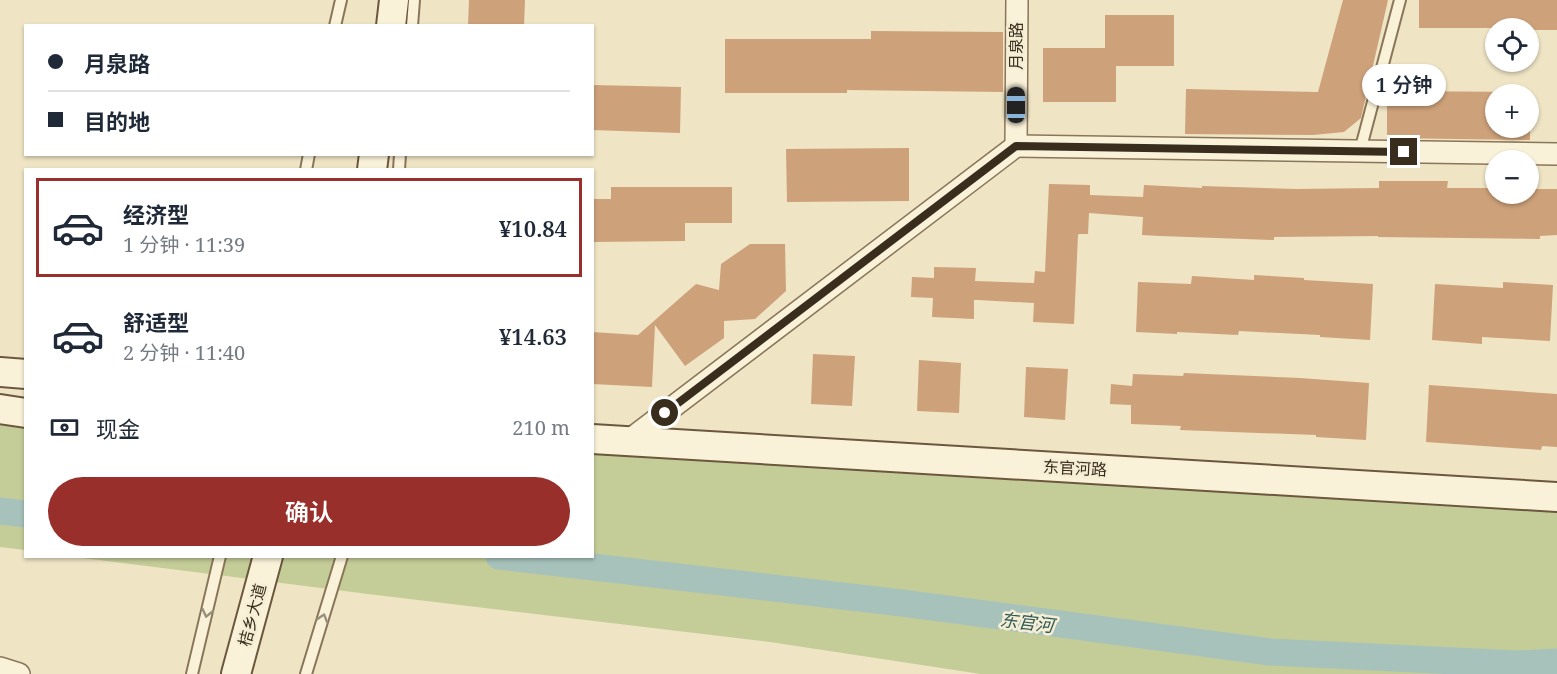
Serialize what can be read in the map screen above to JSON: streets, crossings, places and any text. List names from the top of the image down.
{
  "streets": {
    "street": ["月泉路", "东官河路", "桔乡大道"]
  },
  "water": ["东官河"],
  "page": {
    "map_buttons": ["+", "−"],
    "banner": ["月泉路", "目的地"],
    "bubble": "1 分钟",
    "list": [
      {
        "name": "经济型",
        "note": "1 分钟 · 11:39",
        "value": "¥10.84"
      },
      {
        "name": "舒适型",
        "note": "2 分钟 · 11:40",
        "value": "¥14.63"
      }
    ],
    "pay": ["现金", "210 m"],
    "buttons": "确认"
  }
}
